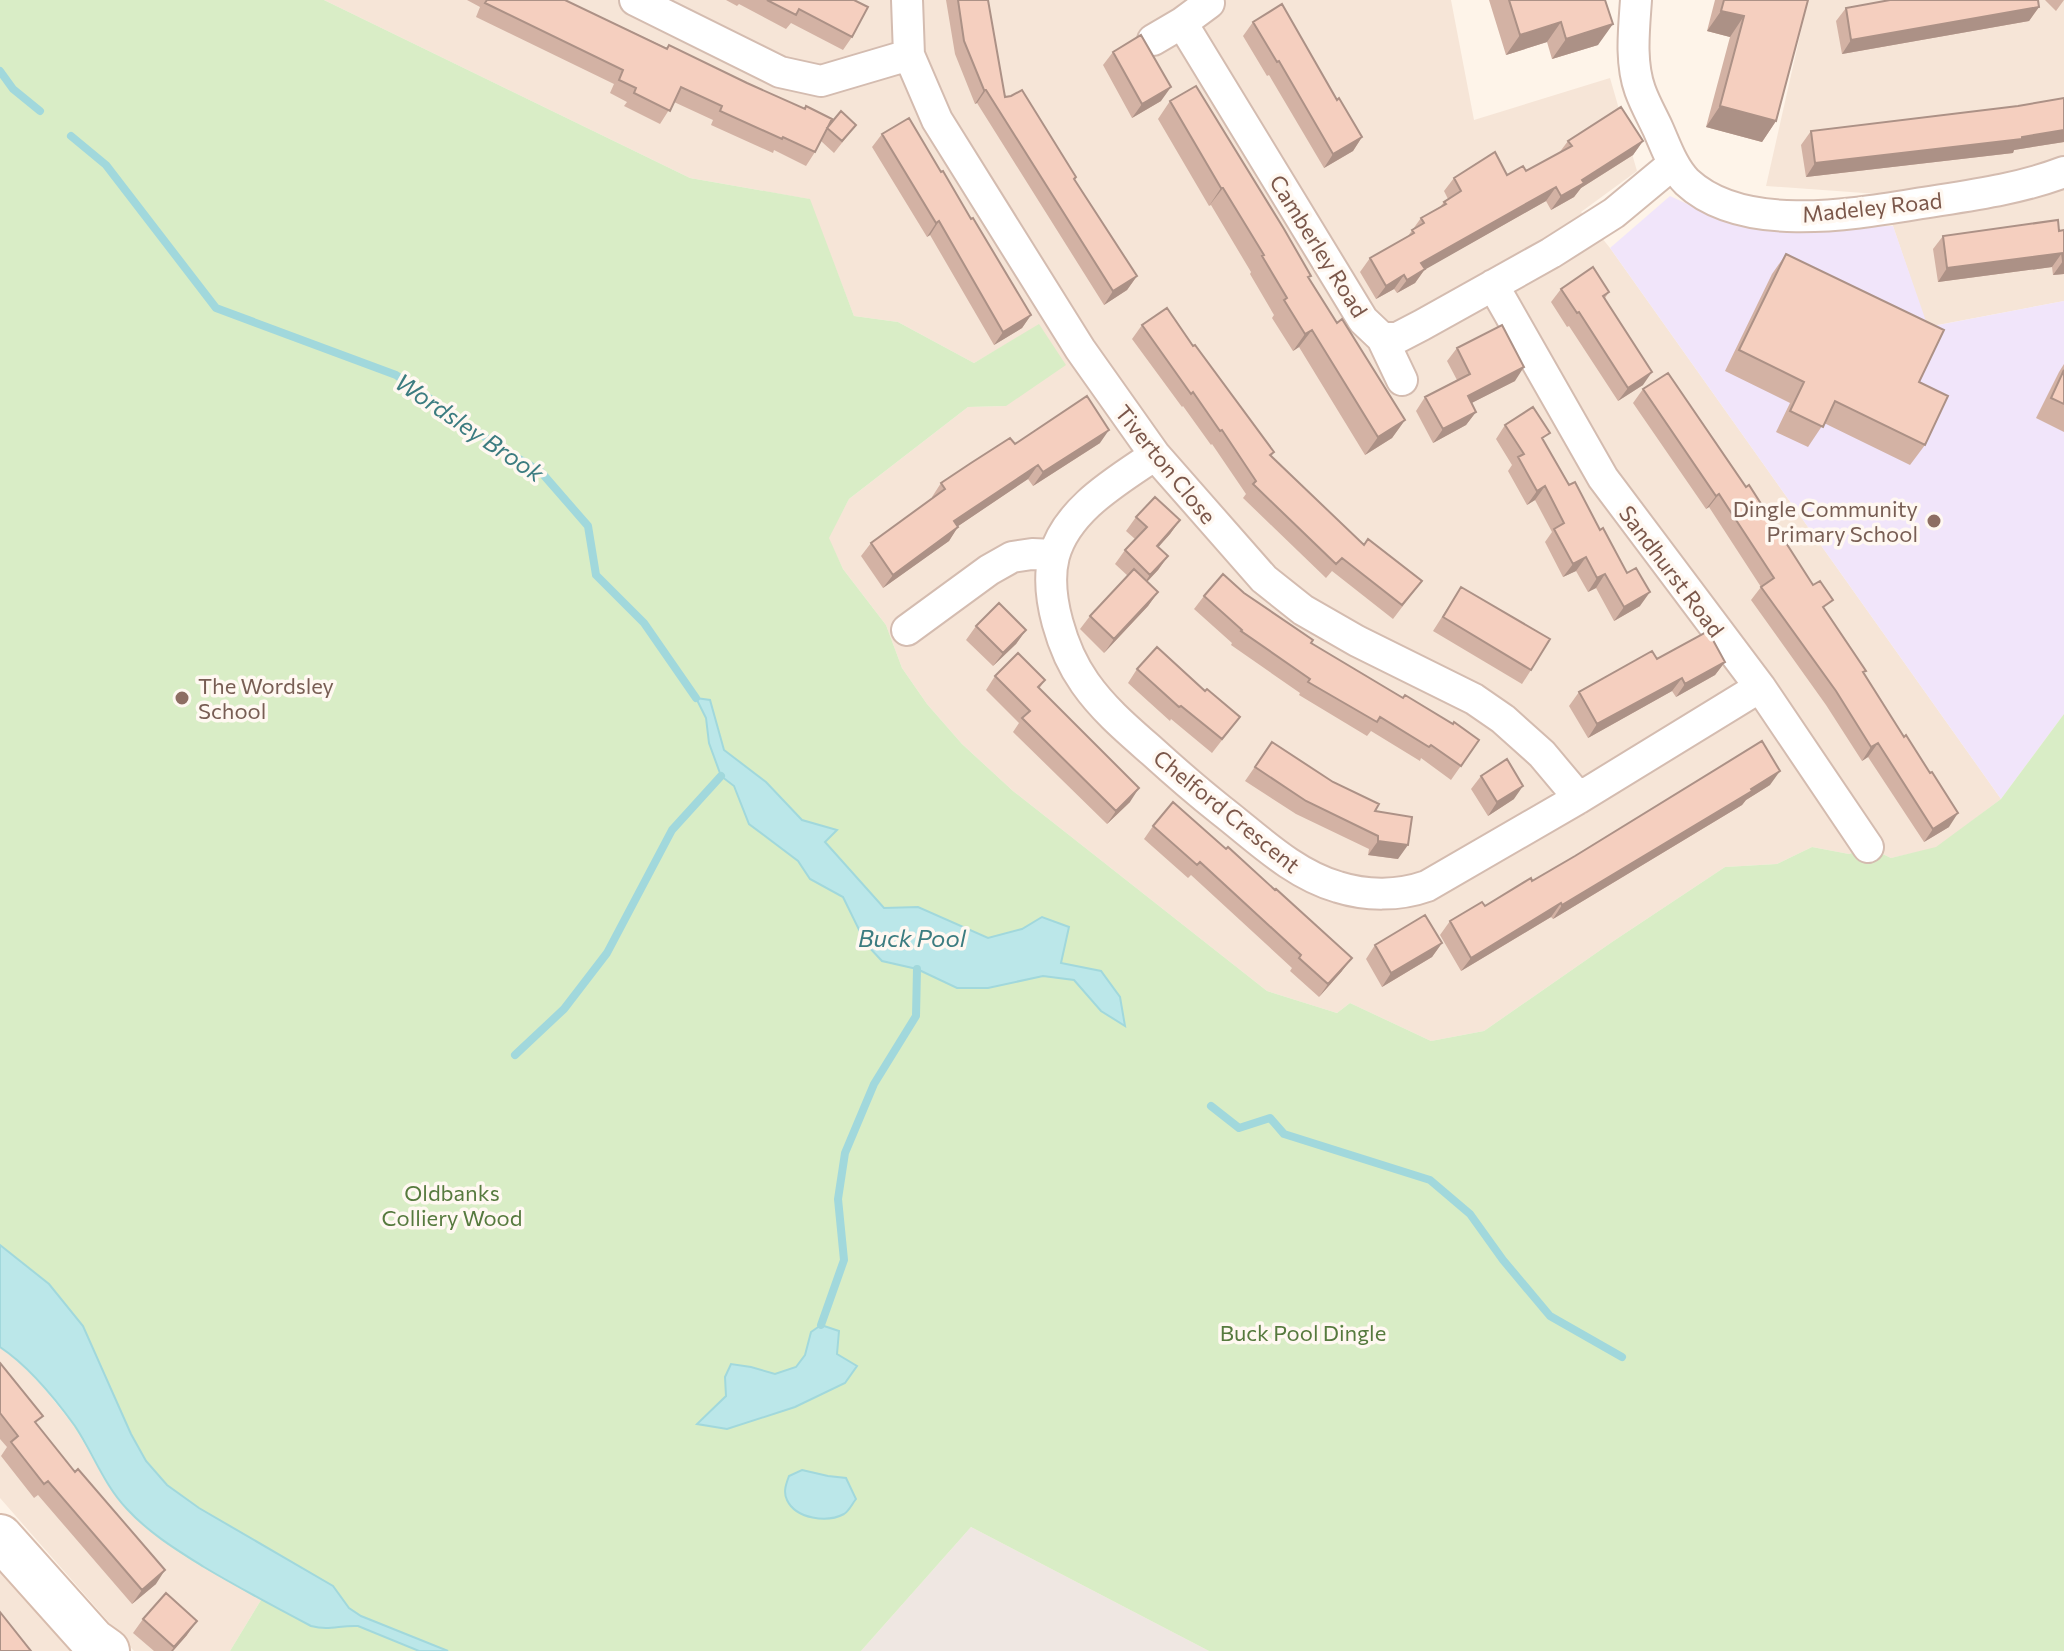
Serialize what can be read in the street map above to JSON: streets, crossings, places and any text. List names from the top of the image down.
{
  "streets": {
    "street": [
      "Madeley Road",
      "Camberley Road",
      "Tiverton Close",
      "Sandhurst Road",
      "Chelford Crescent"
    ]
  },
  "crossings": [
    ["Madeley Road", "Camberley Road"],
    ["Camberley Road", "Sandhurst Road"],
    ["Tiverton Close", "Chelford Crescent"],
    ["Sandhurst Road", "Chelford Crescent"]
  ],
  "water": ["Wordsley Brook", "Buck Pool"],
  "parks": ["Oldbanks Colliery Wood", "Buck Pool Dingle"],
  "places": ["Dingle Community Primary School", "The Wordsley School"]
}
